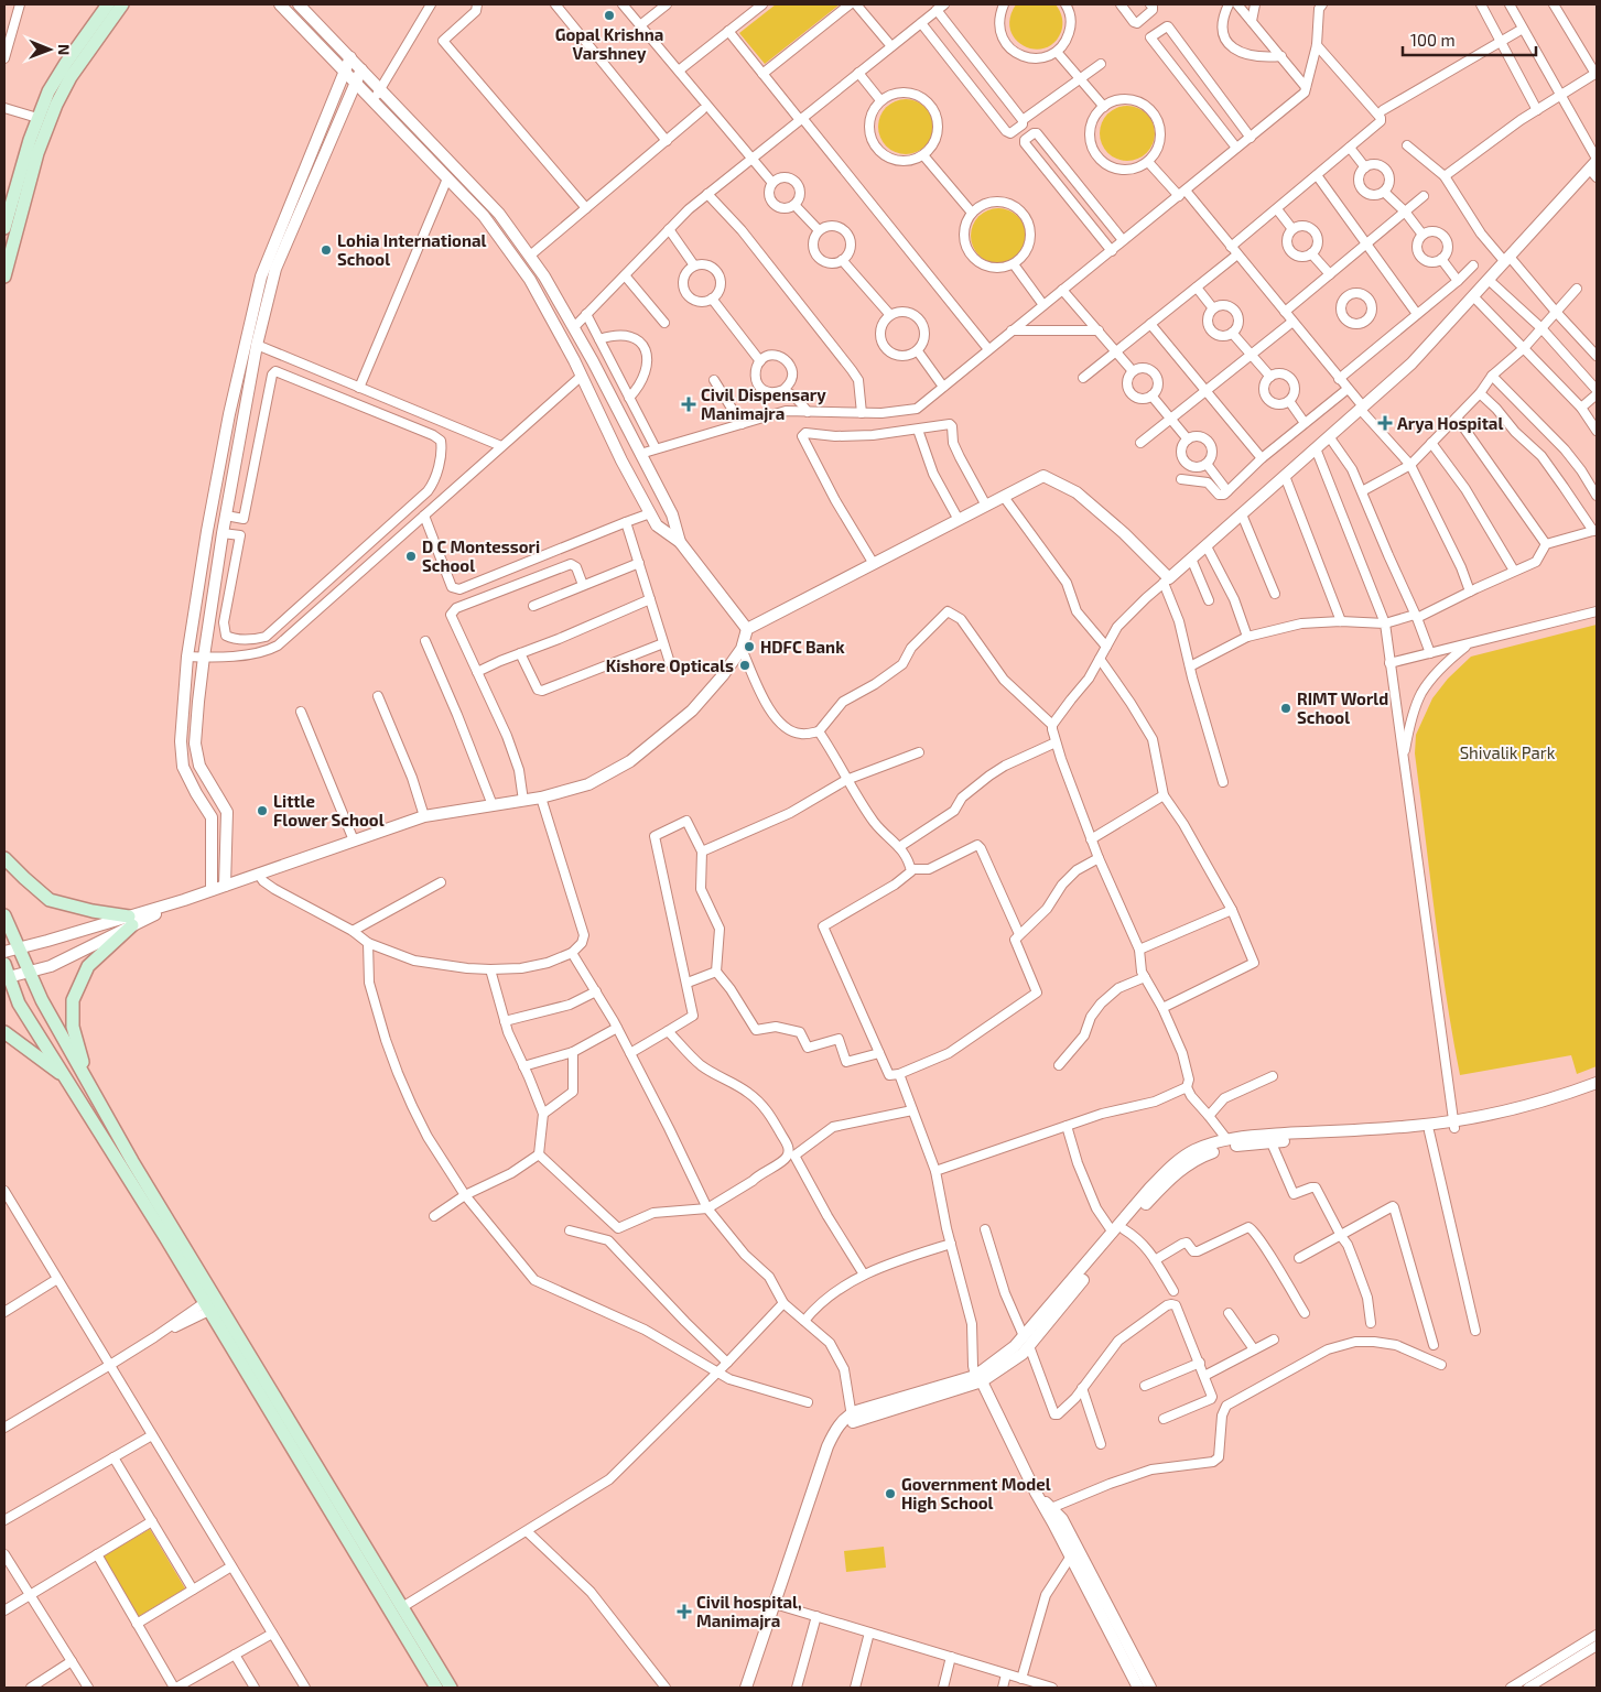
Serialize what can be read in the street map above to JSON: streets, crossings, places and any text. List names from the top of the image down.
{
  "parks": ["Shivalik Park"],
  "places": {
    "other": [
      "Gopal Krishna Varshney",
      "Lohia International School",
      "D C Montessori School",
      "HDFC Bank",
      "Kishore Opticals",
      "RIMT World School",
      "Little Flower School",
      "Government Model High School"
    ],
    "health": ["Civil Dispensary Manimajra", "Arya Hospital", "Civil hospital, Manimajra"]
  },
  "scale_bar": "100 m",
  "north": "right"
}
